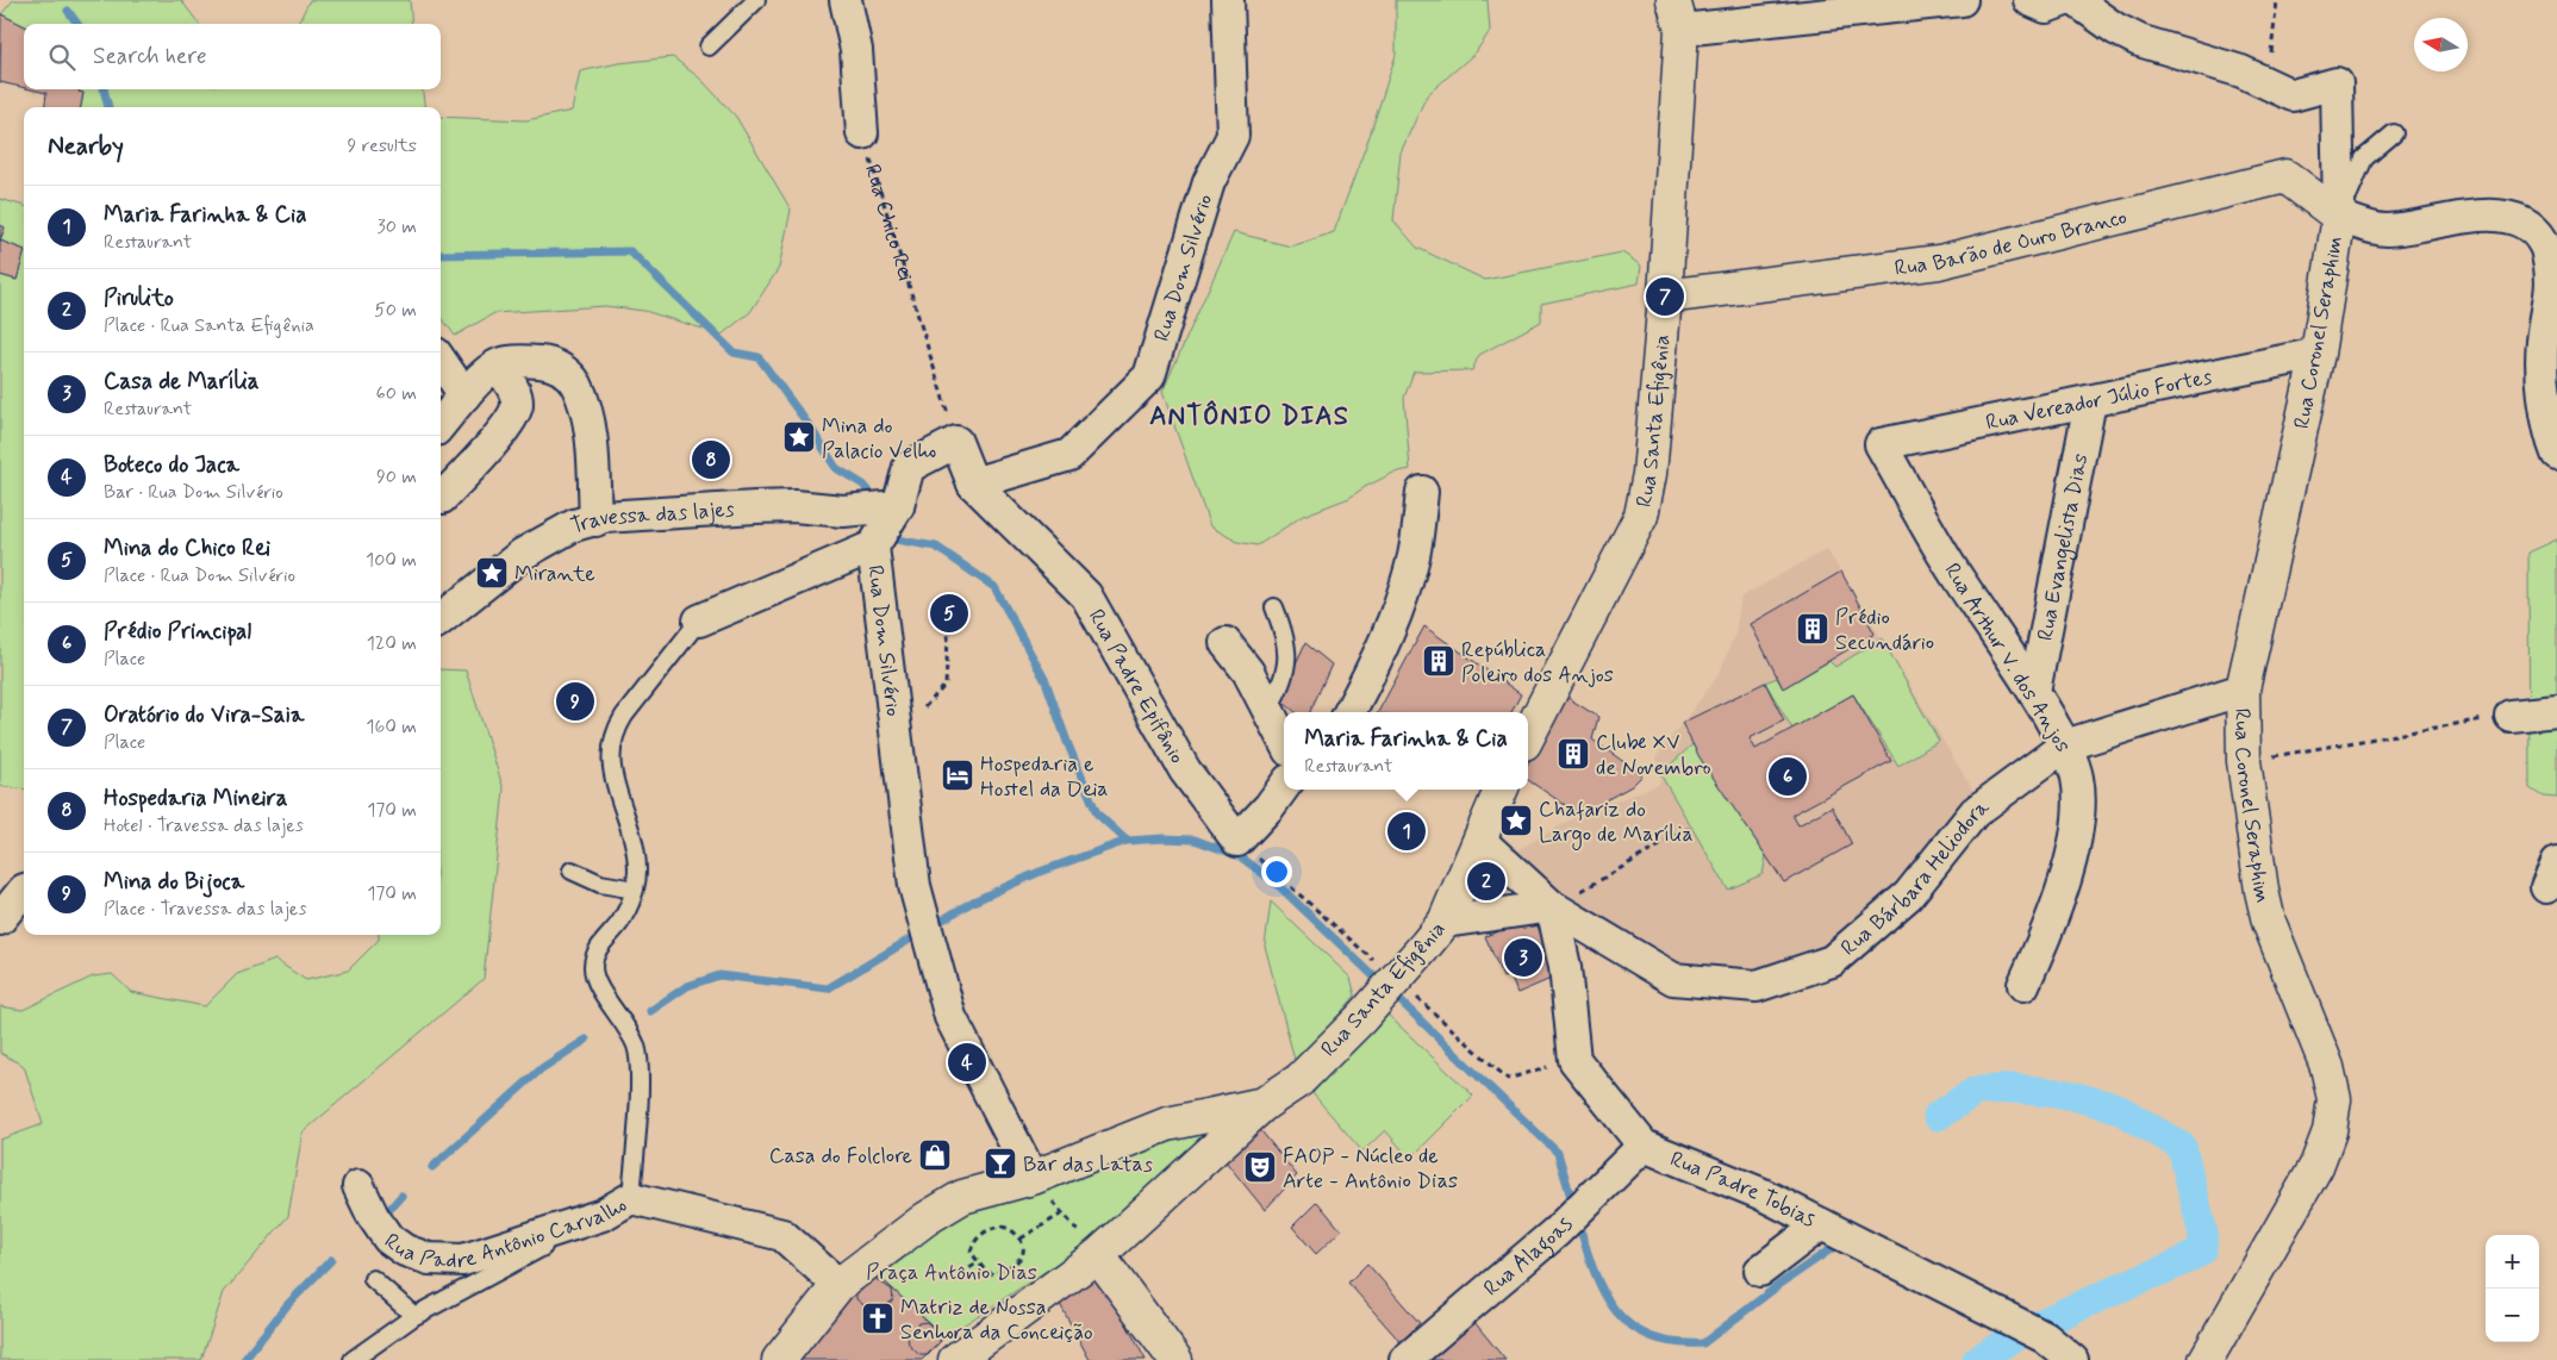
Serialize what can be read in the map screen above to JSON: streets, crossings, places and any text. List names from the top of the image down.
{
  "streets": {
    "street": [
      "Rua Barão de Ouro Branco",
      "Rua Dom Silvério",
      "Rua Coronel Seraphim",
      "Rua Vereador Júlio Fortes",
      "Rua Santa Efigênia",
      "Travessa das lajes",
      "Rua Evangelista Dias",
      "Rua Arthur V. dos Anjos",
      "Rua Padre Epifânio",
      "Rua Bárbara Heliodora",
      "Rua Padre Tobias",
      "Rua Padre Antônio Carvalho",
      "Rua Alagoas"
    ],
    "path": ["Rua Chico Rei"]
  },
  "crossings": [
    ["Rua Chico Rei", "Rua Dom Silvério"],
    ["Rua Barão de Ouro Branco", "Rua Coronel Seraphim"],
    ["Rua Barão de Ouro Branco", "Rua Santa Efigênia"],
    ["Rua Dom Silvério", "Travessa das lajes"],
    ["Rua Dom Silvério", "Rua Padre Epifânio"],
    ["Rua Coronel Seraphim", "Rua Vereador Júlio Fortes"],
    ["Rua Coronel Seraphim", "Rua Bárbara Heliodora"],
    ["Rua Vereador Júlio Fortes", "Rua Evangelista Dias"],
    ["Rua Vereador Júlio Fortes", "Rua Arthur V. dos Anjos"],
    ["Rua Santa Efigênia", "Rua Bárbara Heliodora"],
    ["Rua Evangelista Dias", "Rua Arthur V. dos Anjos"],
    ["Rua Arthur V. dos Anjos", "Rua Bárbara Heliodora"],
    ["Rua Bárbara Heliodora", "Rua Padre Tobias"],
    ["Rua Padre Tobias", "Rua Alagoas"]
  ],
  "districts": ["ANTÔNIO DIAS"],
  "parks": ["Praça Antônio Dias"],
  "places": {
    "place": ["Mina do Palacio Velho", "Mirante", "Chafariz do Largo de Marília"],
    "building": ["Prédio Secundário", "República Poleiro dos Anjos", "Clube XV de Novembro"],
    "hotel": ["Hospedaria e Hostel da Deia"],
    "shop": ["Casa do Folclore"],
    "bar": ["Bar das Latas"],
    "theatre": ["FAOP - Núcleo de Arte - Antônio Dias"],
    "church": ["Matriz de Nossa Senhora da Conceição"]
  },
  "north": "left",
  "page": {
    "search": "Search here",
    "heading": ["Nearby", "9 results"],
    "list": [
      {
        "mark": "1",
        "name": "Maria Farinha & Cia",
        "note": "Restaurant",
        "value": "30 m"
      },
      {
        "mark": "2",
        "name": "Pirulito",
        "note": "Place · Rua Santa Efigênia",
        "value": "50 m"
      },
      {
        "mark": "3",
        "name": "Casa de Marília",
        "note": "Restaurant",
        "value": "60 m"
      },
      {
        "mark": "4",
        "name": "Boteco do Jaca",
        "note": "Bar · Rua Dom Silvério",
        "value": "90 m"
      },
      {
        "mark": "5",
        "name": "Mina do Chico Rei",
        "note": "Place · Rua Dom Silvério",
        "value": "100 m"
      },
      {
        "mark": "6",
        "name": "Prédio Principal",
        "note": "Place",
        "value": "120 m"
      },
      {
        "mark": "7",
        "name": "Oratório do Vira-Saia",
        "note": "Place",
        "value": "160 m"
      },
      {
        "mark": "8",
        "name": "Hospedaria Mineira",
        "note": "Hotel · Travessa das lajes",
        "value": "170 m"
      },
      {
        "mark": "9",
        "name": "Mina do Bijoca",
        "note": "Place · Travessa das lajes",
        "value": "170 m"
      }
    ],
    "pins": [
      "7",
      "8",
      "5",
      "9",
      "6",
      "1",
      "2",
      "3",
      "4"
    ],
    "popup": ["Maria Farinha & Cia", "Restaurant"],
    "map_buttons": ["+", "−"]
  }
}
